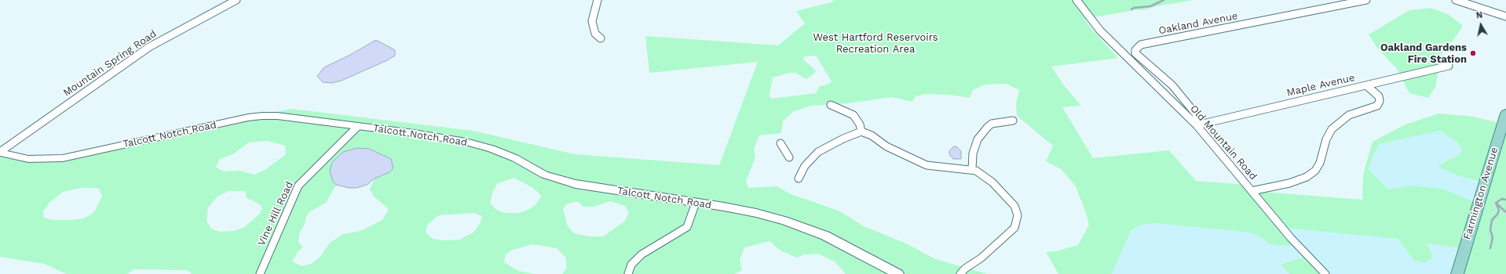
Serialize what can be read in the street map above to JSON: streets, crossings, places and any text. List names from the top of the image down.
{
  "streets": {
    "main road": ["Farmington Avenue"],
    "street": [
      "Oakland Avenue",
      "Mountain Spring Road",
      "Maple Avenue",
      "Talcott Notch Road",
      "Old Mountain Road",
      "Vine Hill Road"
    ]
  },
  "crossings": [
    ["Oakland Avenue", "Maple Avenue"],
    ["Oakland Avenue", "Old Mountain Road"],
    ["Mountain Spring Road", "Talcott Notch Road"],
    ["Maple Avenue", "Old Mountain Road"],
    ["Talcott Notch Road", "Vine Hill Road"]
  ],
  "parks": ["West Hartford Reservoirs Recreation Area"],
  "places": ["Oakland Gardens Fire Station"],
  "north": "top"
}
